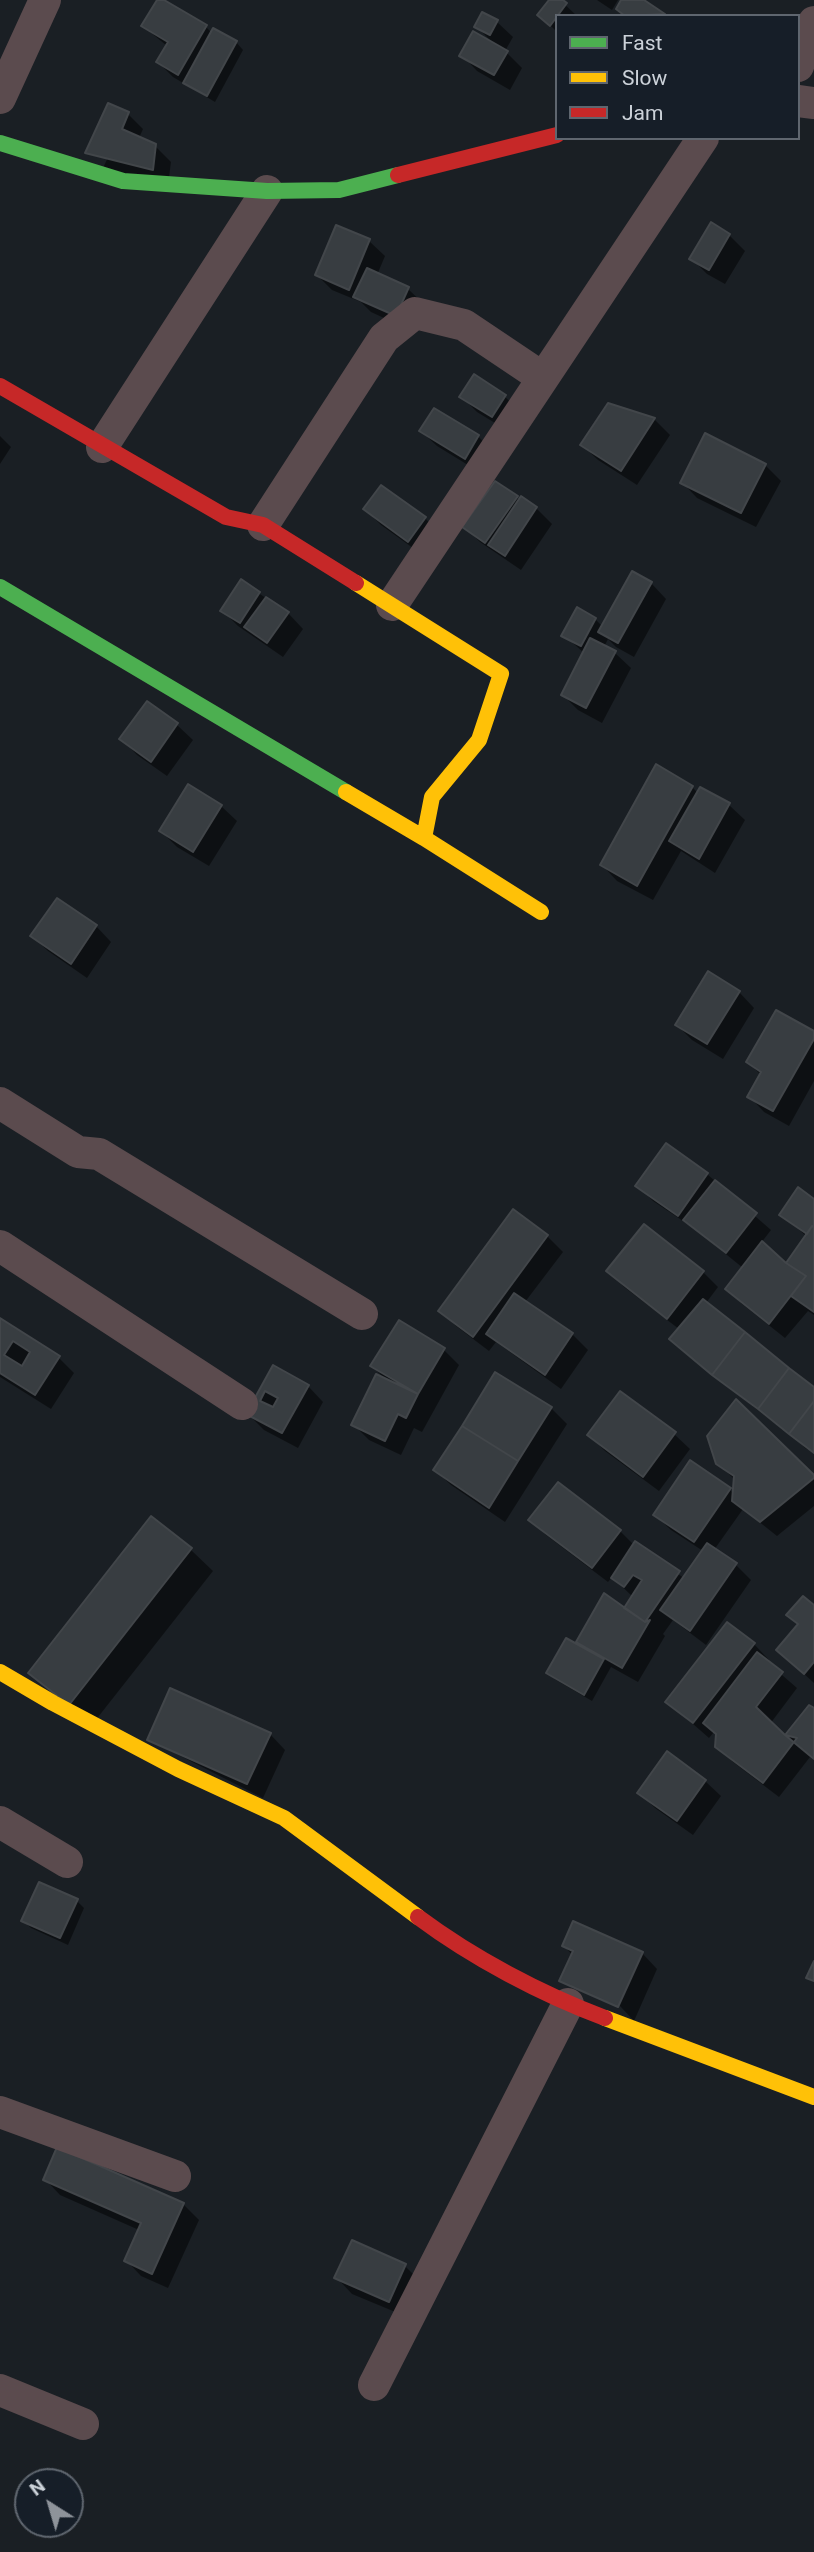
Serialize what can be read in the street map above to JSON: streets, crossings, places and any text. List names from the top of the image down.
{
  "legend": ["Fast", "Slow", "Jam"],
  "north": "top left"
}
